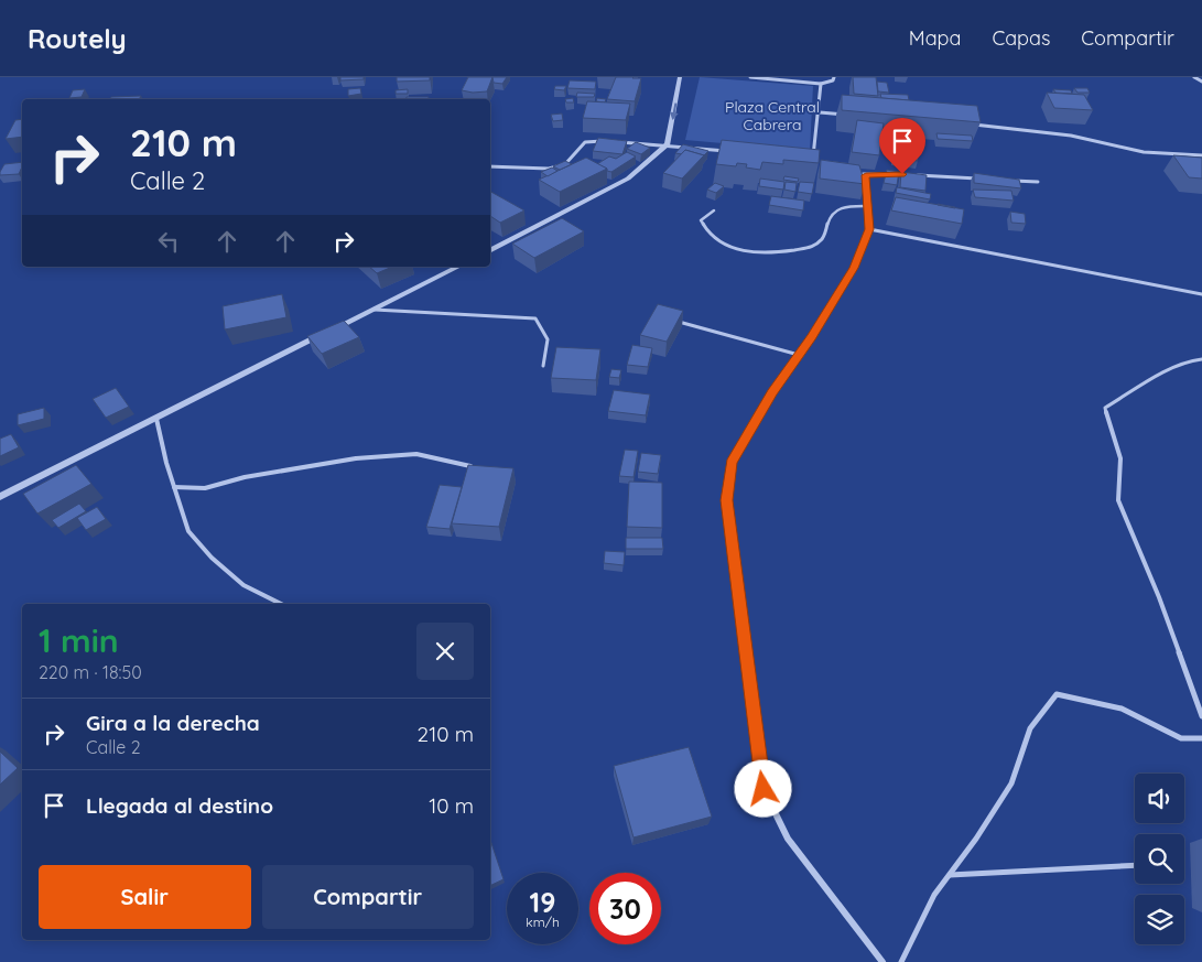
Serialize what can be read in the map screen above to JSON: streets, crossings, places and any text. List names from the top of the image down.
{
  "parks": ["Plaza Central Cabrera"],
  "page": {
    "header": "Routely",
    "nav": ["Mapa", "Capas", "Compartir"],
    "turn": ["210 m", "Calle 2"],
    "heading": ["1 min", "220 m · 18:50"],
    "list": [
      {
        "name": "Gira a la derecha",
        "note": "Calle 2",
        "value": "210 m"
      },
      {
        "name": "Llegada al destino",
        "value": "10 m"
      }
    ],
    "buttons": ["Salir", "Compartir"],
    "speed": "19 km/h",
    "limit": "30"
  }
}
